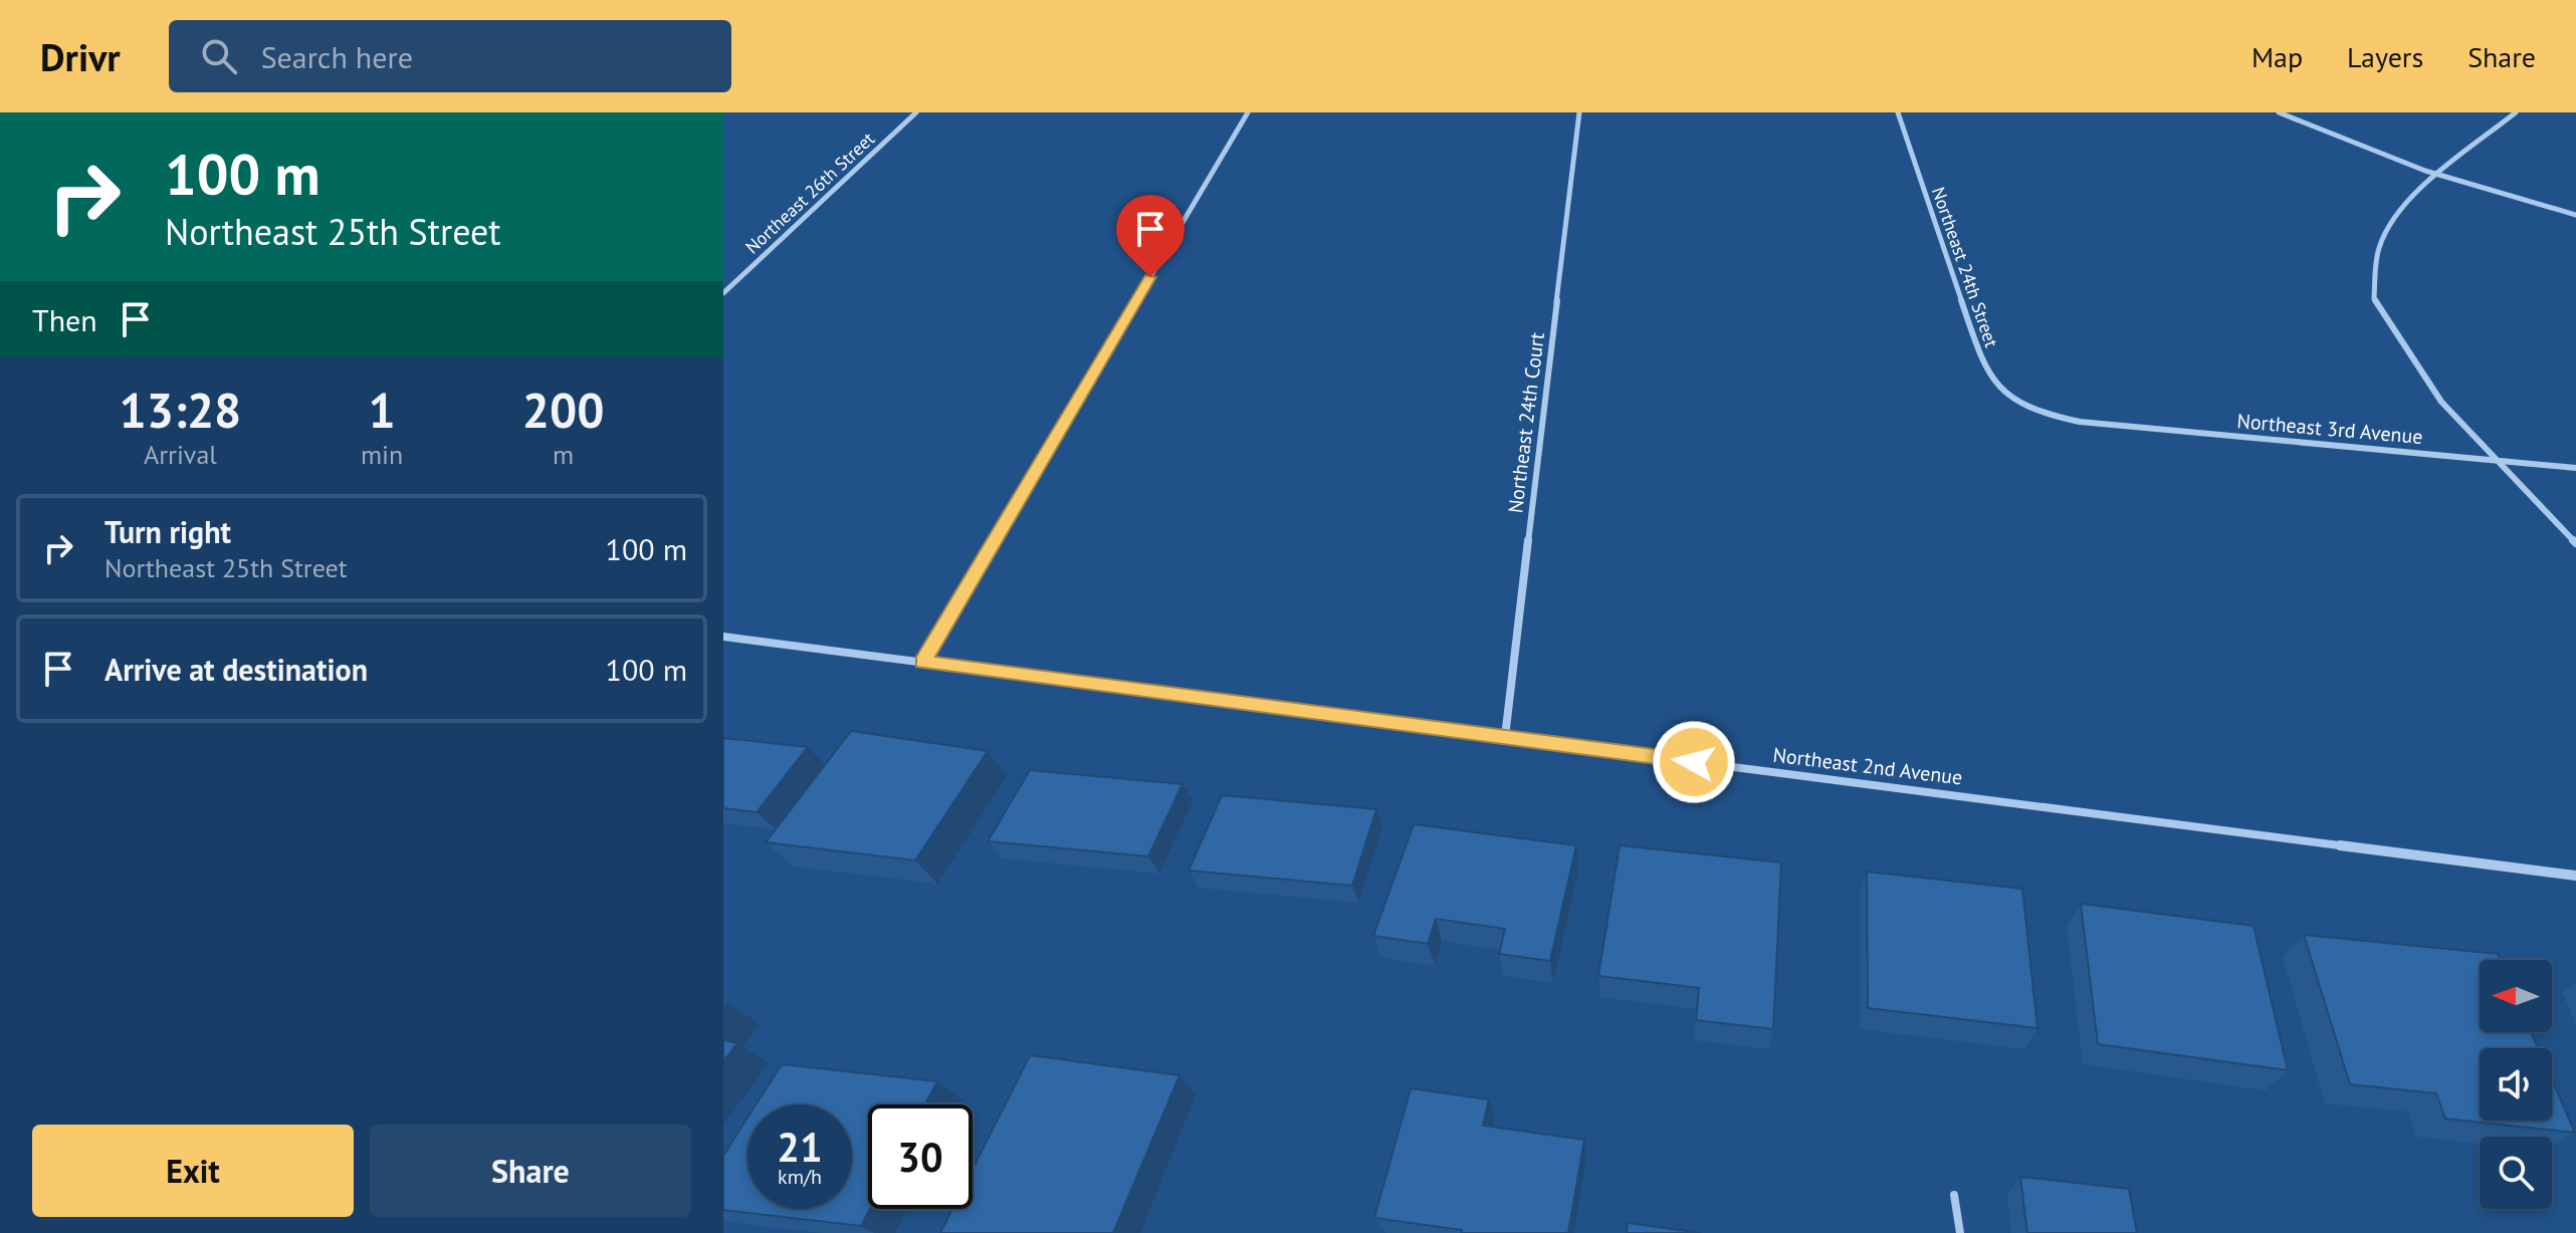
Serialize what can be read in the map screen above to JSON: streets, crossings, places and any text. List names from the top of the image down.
{
  "streets": {
    "street": [
      "Northeast 26th Street",
      "Northeast 24th Street",
      "Northeast 24th Court",
      "Northeast 3rd Avenue",
      "Northeast 2nd Avenue"
    ]
  },
  "crossings": [
    ["Northeast 24th Street", "Northeast 3rd Avenue"],
    ["Northeast 24th Court", "Northeast 2nd Avenue"]
  ],
  "north": "left",
  "page": {
    "header": "Drivr",
    "search": "Search here",
    "nav": ["Map", "Layers", "Share"],
    "turn": ["100 m", "Northeast 25th Street"],
    "then": "Then",
    "eta": [
      "13:28",
      "Arrival",
      "1",
      "min",
      "200",
      "m"
    ],
    "list": [
      {
        "name": "Turn right",
        "note": "Northeast 25th Street",
        "value": "100 m"
      },
      {
        "name": "Arrive at destination",
        "value": "100 m"
      }
    ],
    "speed": "21 km/h",
    "limit": "30",
    "buttons": ["Exit", "Share"]
  }
}
